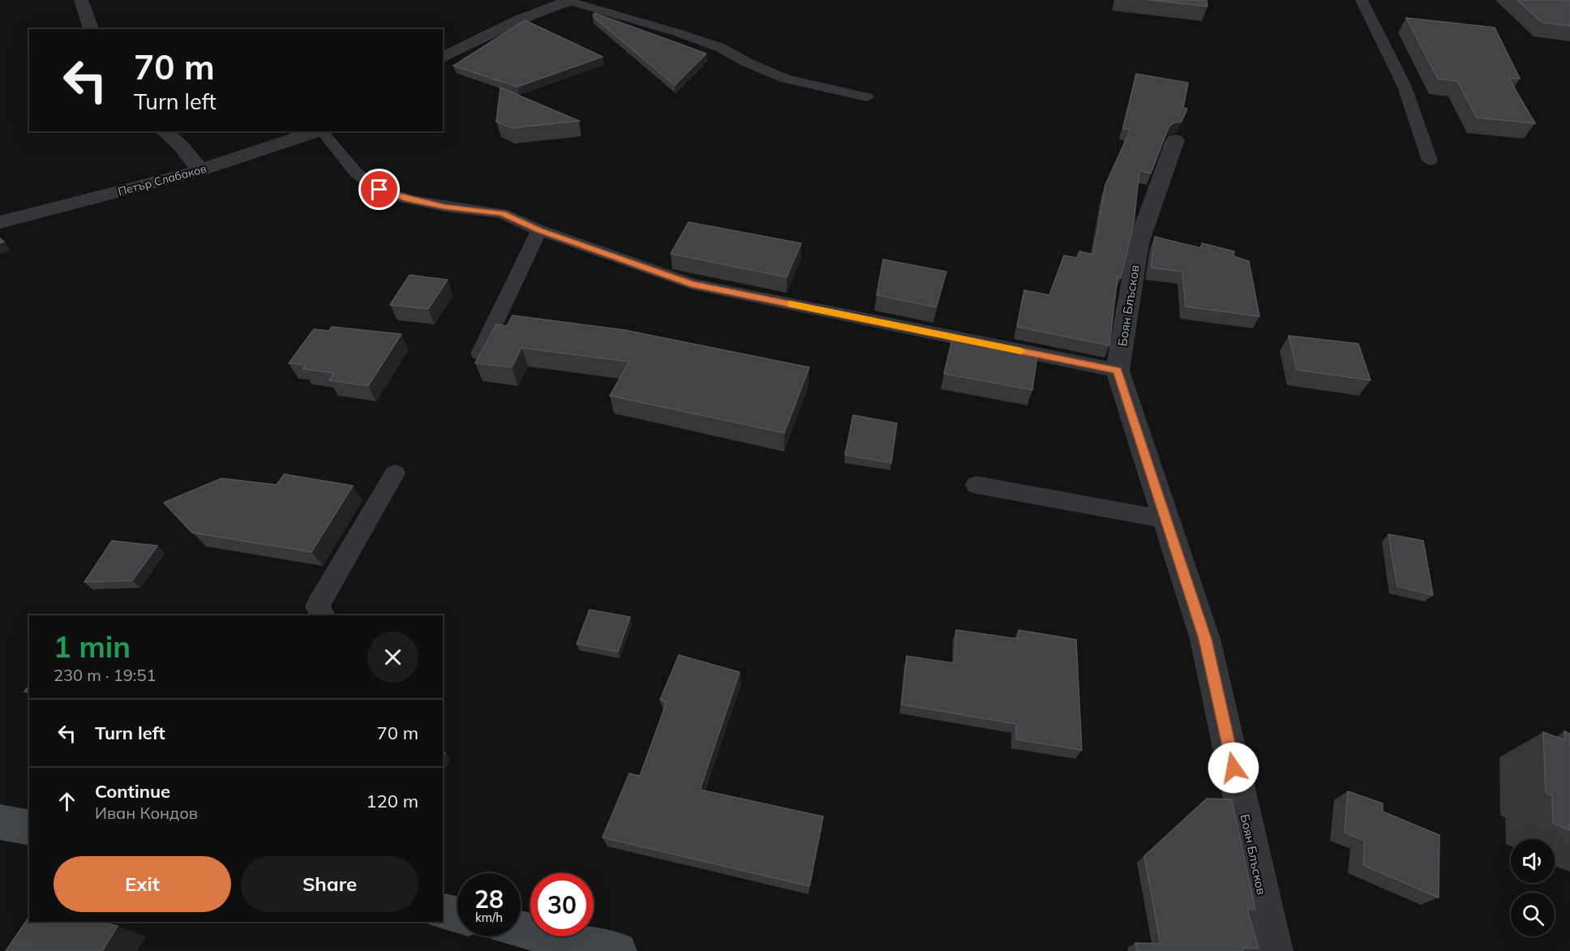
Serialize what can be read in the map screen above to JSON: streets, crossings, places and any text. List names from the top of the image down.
{
  "streets": {
    "street": ["Петър Слабаков", "Боян Блъсков"]
  },
  "page": {
    "turn": ["70 m", "Turn left"],
    "heading": ["1 min", "230 m · 19:51"],
    "list": [
      {
        "name": "Turn left",
        "value": "70 m"
      },
      {
        "name": "Continue",
        "note": "Иван Кондов",
        "value": "120 m"
      }
    ],
    "buttons": ["Exit", "Share"],
    "speed": "28 km/h",
    "limit": "30"
  }
}
